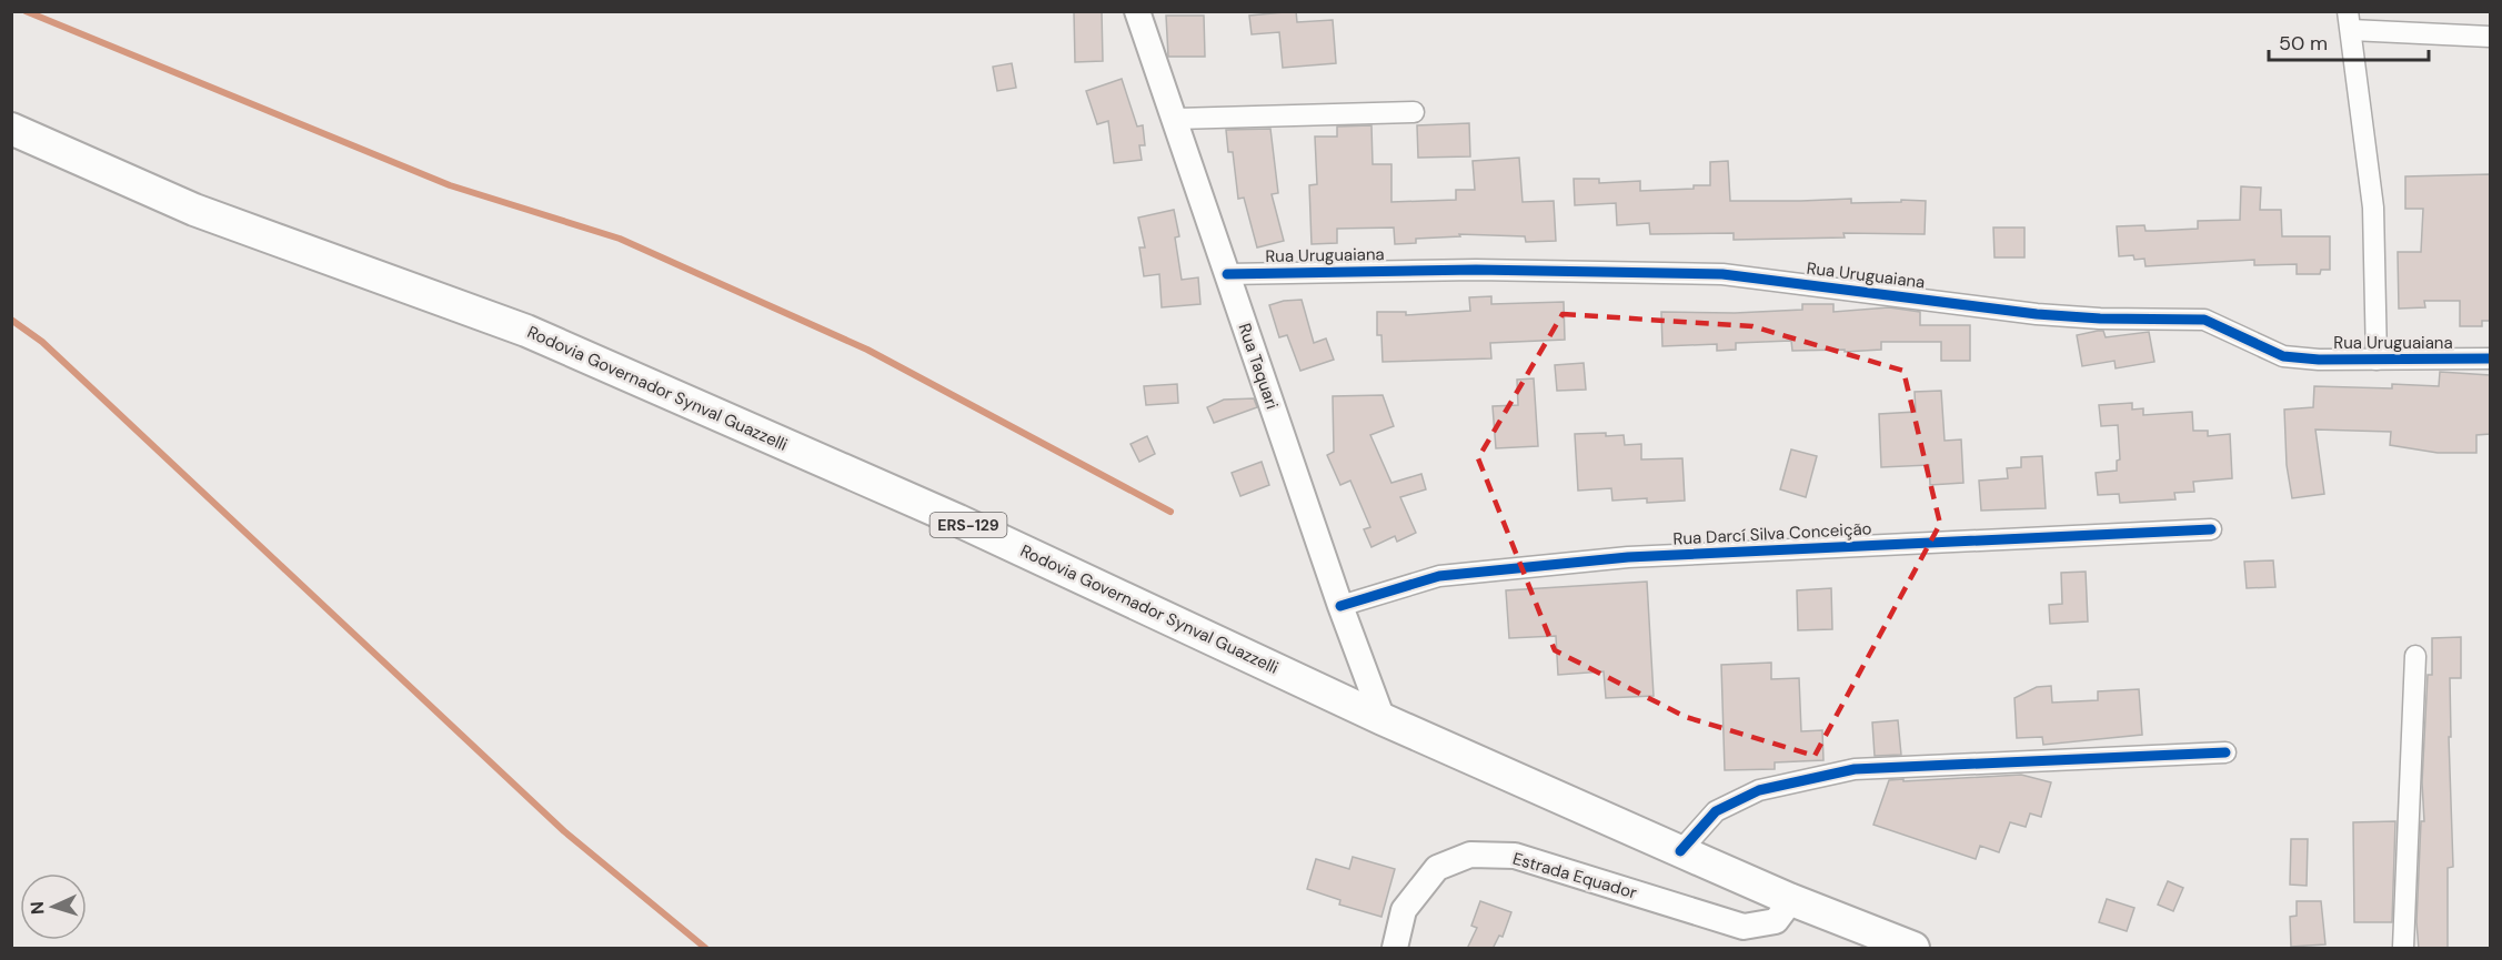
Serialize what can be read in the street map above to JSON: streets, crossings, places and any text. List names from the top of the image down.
{
  "streets": {
    "main road": ["Rodovia Governador Synval Guazzelli", "ERS-129"],
    "street": [
      "Rua Uruguaiana",
      "Rua Taquari",
      "Rua Darcí Silva Conceição",
      "Estrada Equador"
    ]
  },
  "crossings": [
    ["Rua Uruguaiana", "Rua Taquari"],
    ["Rua Taquari", "Rodovia Governador Synval Guazzelli"],
    ["Rua Taquari", "Rua Darcí Silva Conceição"],
    ["Rodovia Governador Synval Guazzelli", "Estrada Equador"]
  ],
  "scale_bar": "50 m",
  "north": "left"
}
